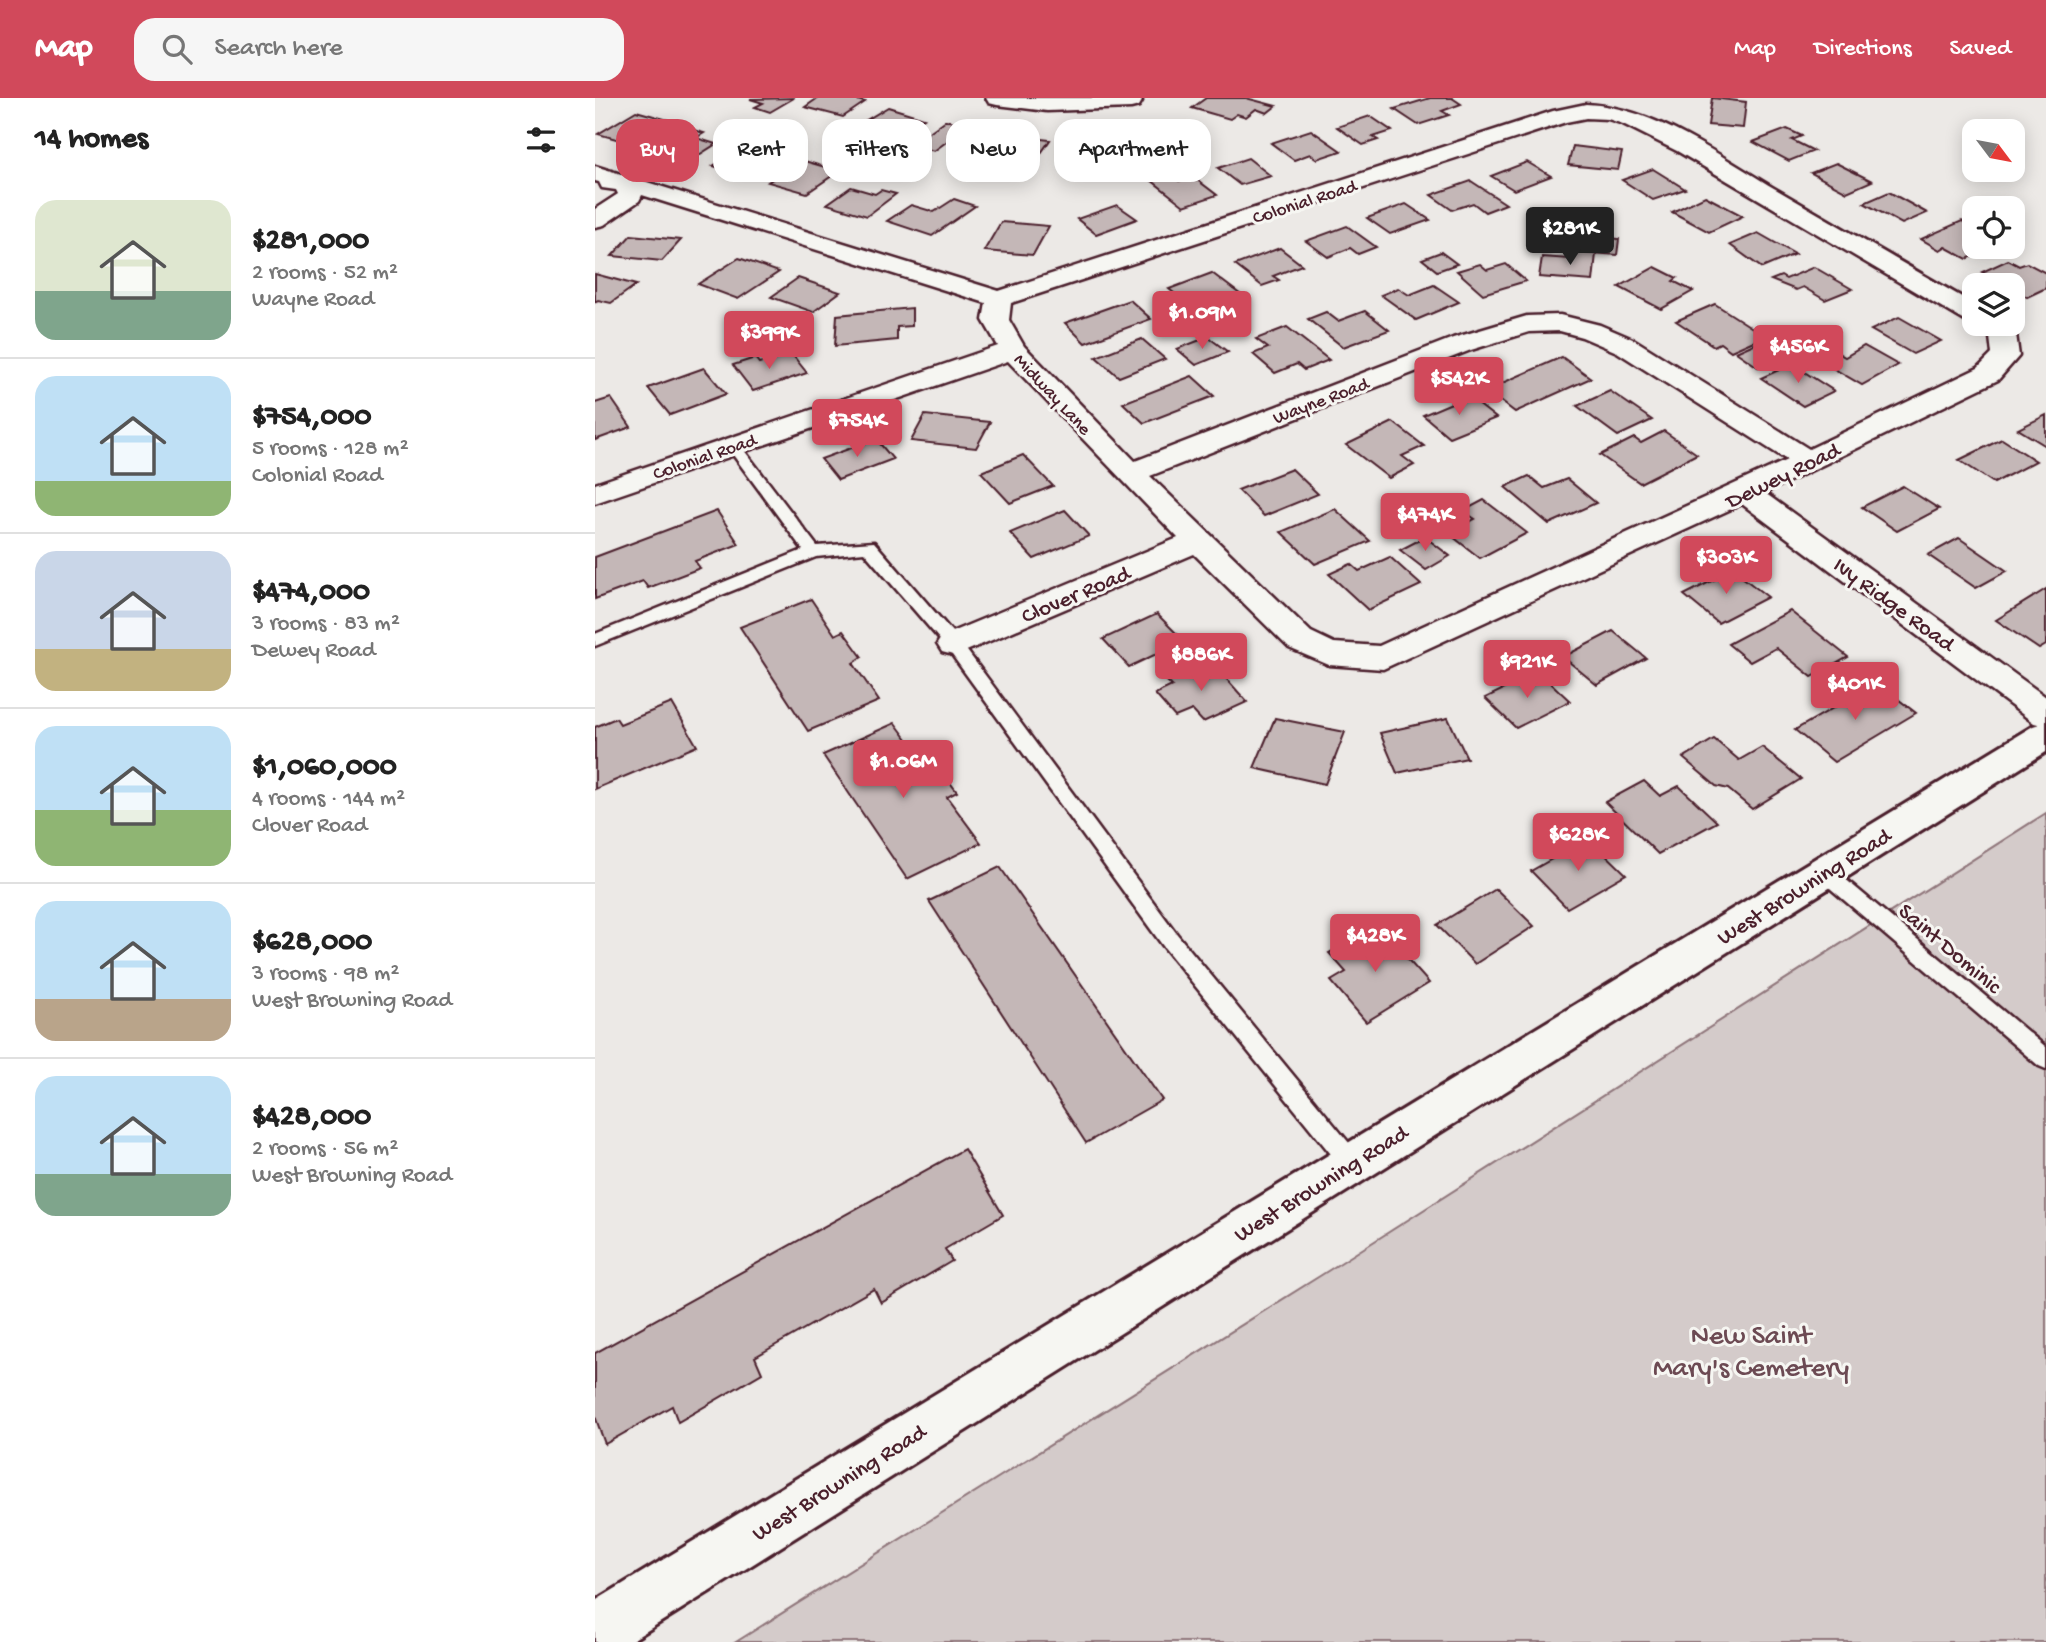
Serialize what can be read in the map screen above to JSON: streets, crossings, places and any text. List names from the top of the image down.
{
  "streets": {
    "main road": ["West Browning Road"],
    "street": [
      "Colonial Road",
      "Midway Lane",
      "Wayne Road",
      "Dewey Road",
      "Clover Road",
      "Ivy Ridge Road"
    ],
    "lane": ["Saint Dominic"]
  },
  "crossings": [
    ["Colonial Road", "Midway Lane"],
    ["Midway Lane", "Wayne Road"],
    ["Midway Lane", "Dewey Road"],
    ["Midway Lane", "Clover Road"],
    ["Wayne Road", "Dewey Road"],
    ["Dewey Road", "Ivy Ridge Road"],
    ["West Browning Road", "Saint Dominic"]
  ],
  "parks": ["New Saint Mary's Cemetery"],
  "north": "bottom right",
  "page": {
    "header": "Map",
    "search": "Search here",
    "nav": ["Map", "Directions", "Saved"],
    "heading": "14 homes",
    "chip": [
      "Buy",
      "Rent",
      "Filters",
      "New",
      "Apartment"
    ],
    "list": [
      {
        "name": "$281,000",
        "note": "2 rooms · 52 m² · Wayne Road"
      },
      {
        "name": "$754,000",
        "note": "5 rooms · 128 m² · Colonial Road"
      },
      {
        "name": "$474,000",
        "note": "3 rooms · 83 m² · Dewey Road"
      },
      {
        "name": "$1,060,000",
        "note": "4 rooms · 144 m² · Clover Road"
      },
      {
        "name": "$628,000",
        "note": "3 rooms · 98 m² · West Browning Road"
      },
      {
        "name": "$428,000",
        "note": "2 rooms · 56 m² · West Browning Road"
      }
    ],
    "price": [
      "$281K",
      "$1.09M",
      "$399K",
      "$456K",
      "$542K",
      "$754K",
      "$474K",
      "$303K",
      "$886K",
      "$921K",
      "$401K",
      "$1.06M",
      "$628K",
      "$428K"
    ]
  }
}
